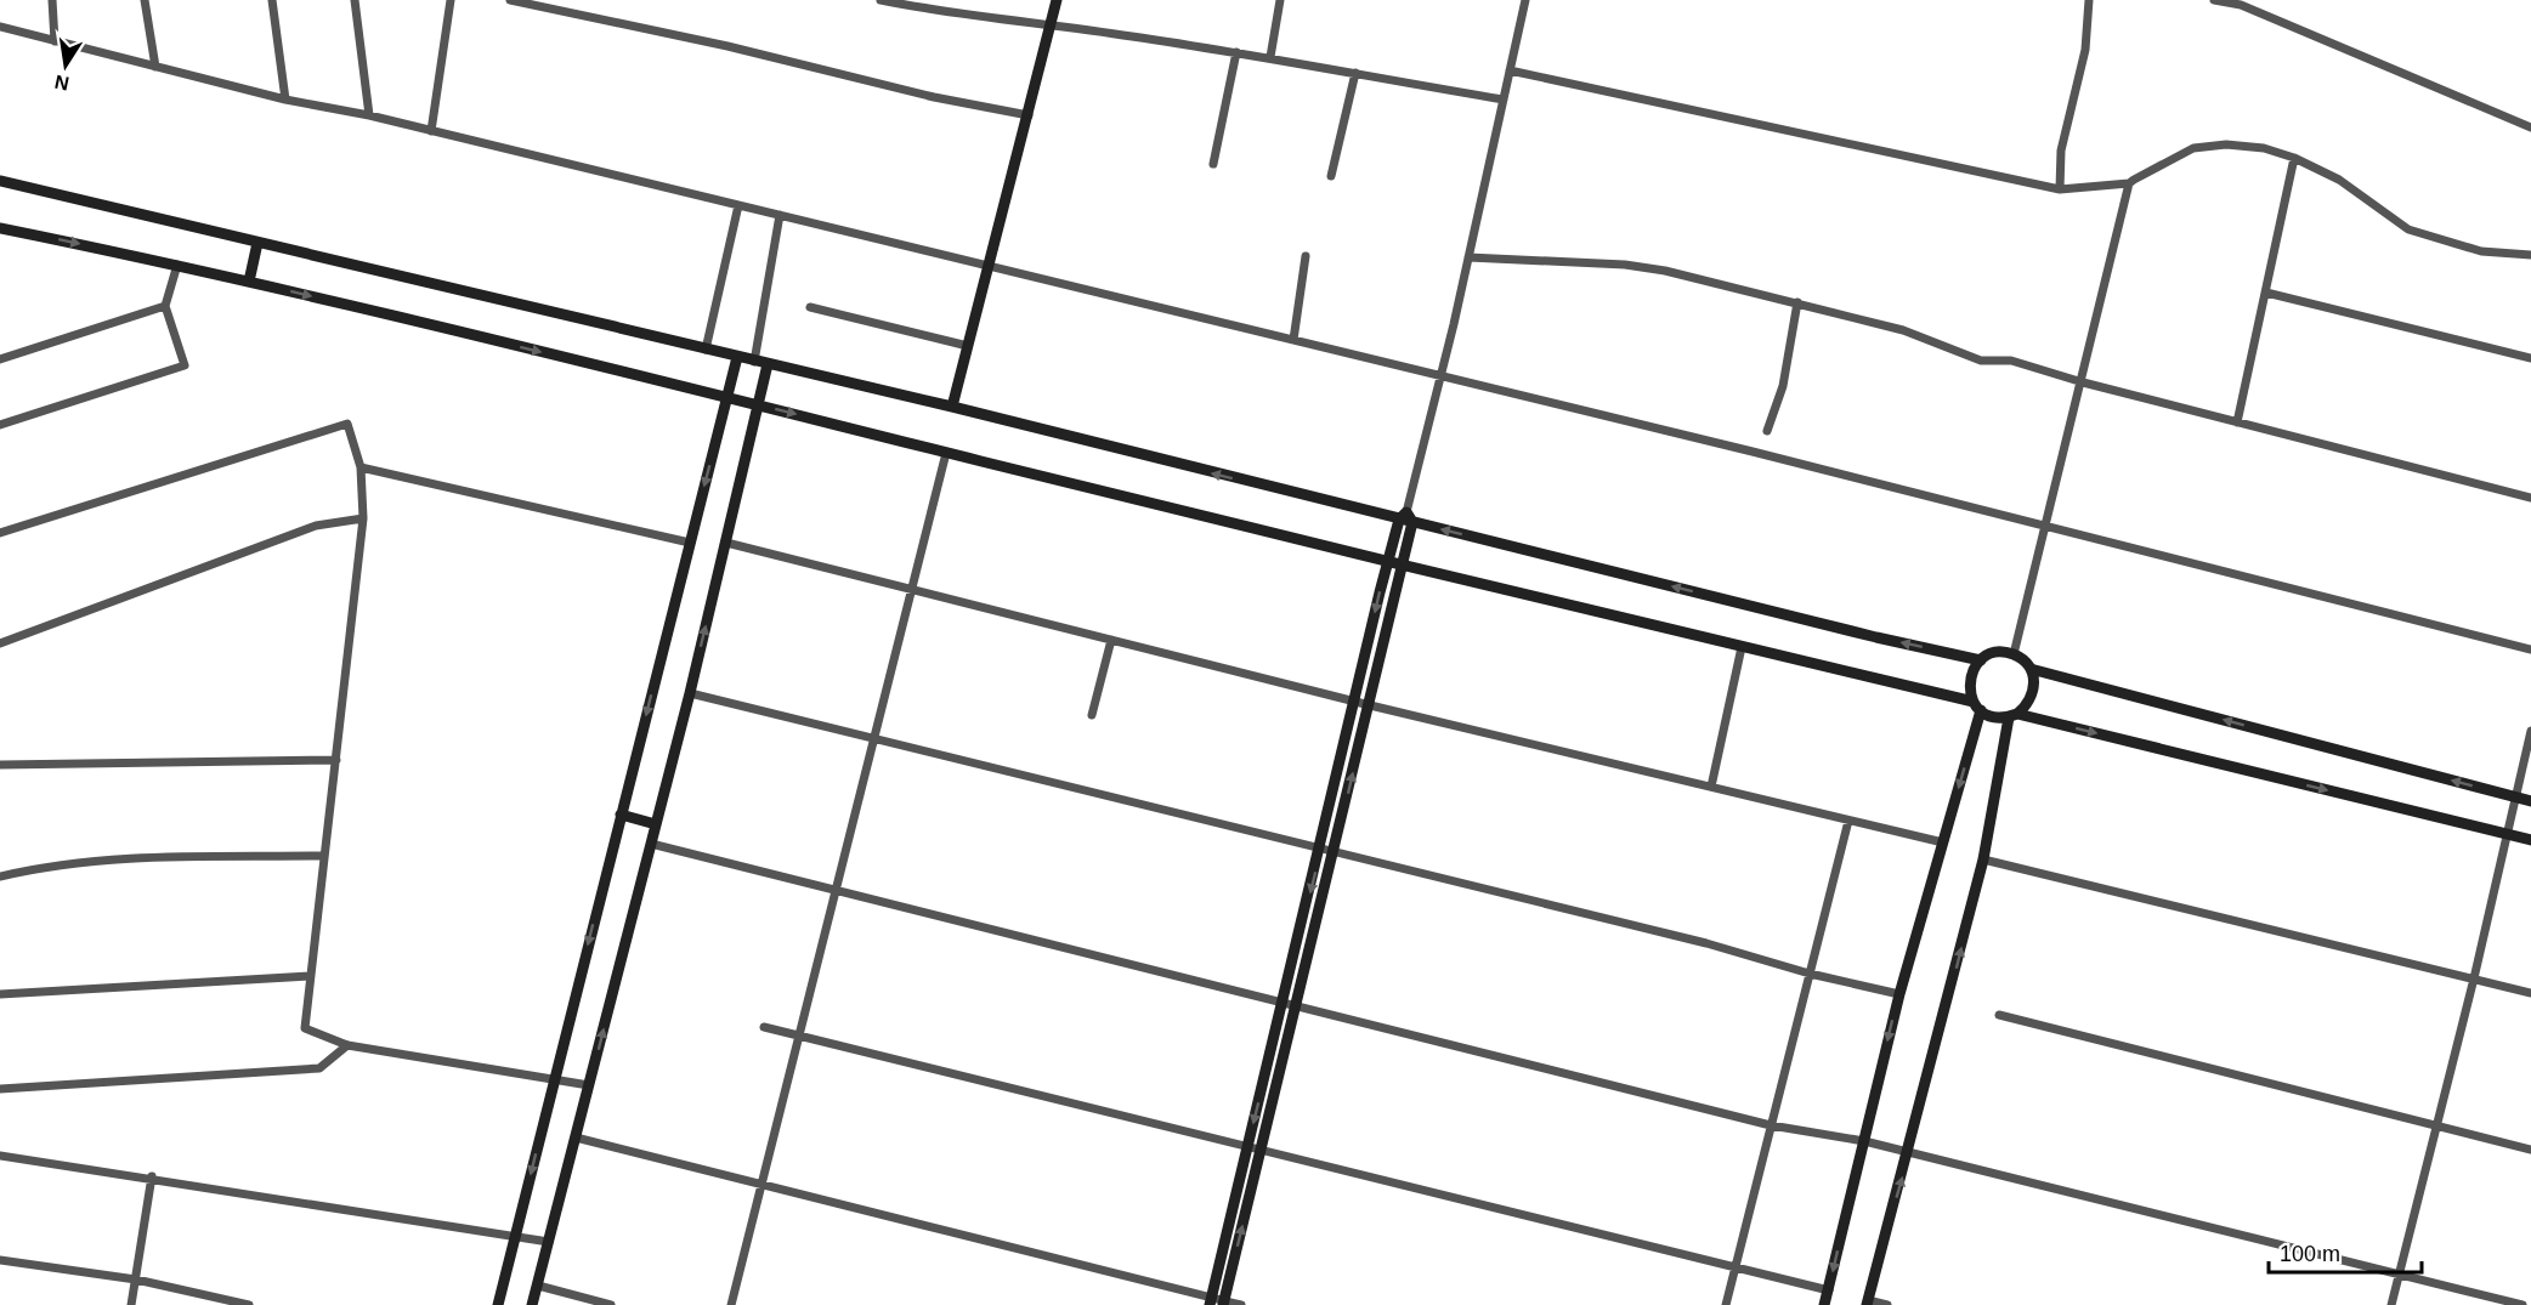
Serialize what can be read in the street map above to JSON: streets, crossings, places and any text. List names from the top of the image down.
{
  "scale_bar": "100 m",
  "north": "bottom"
}
